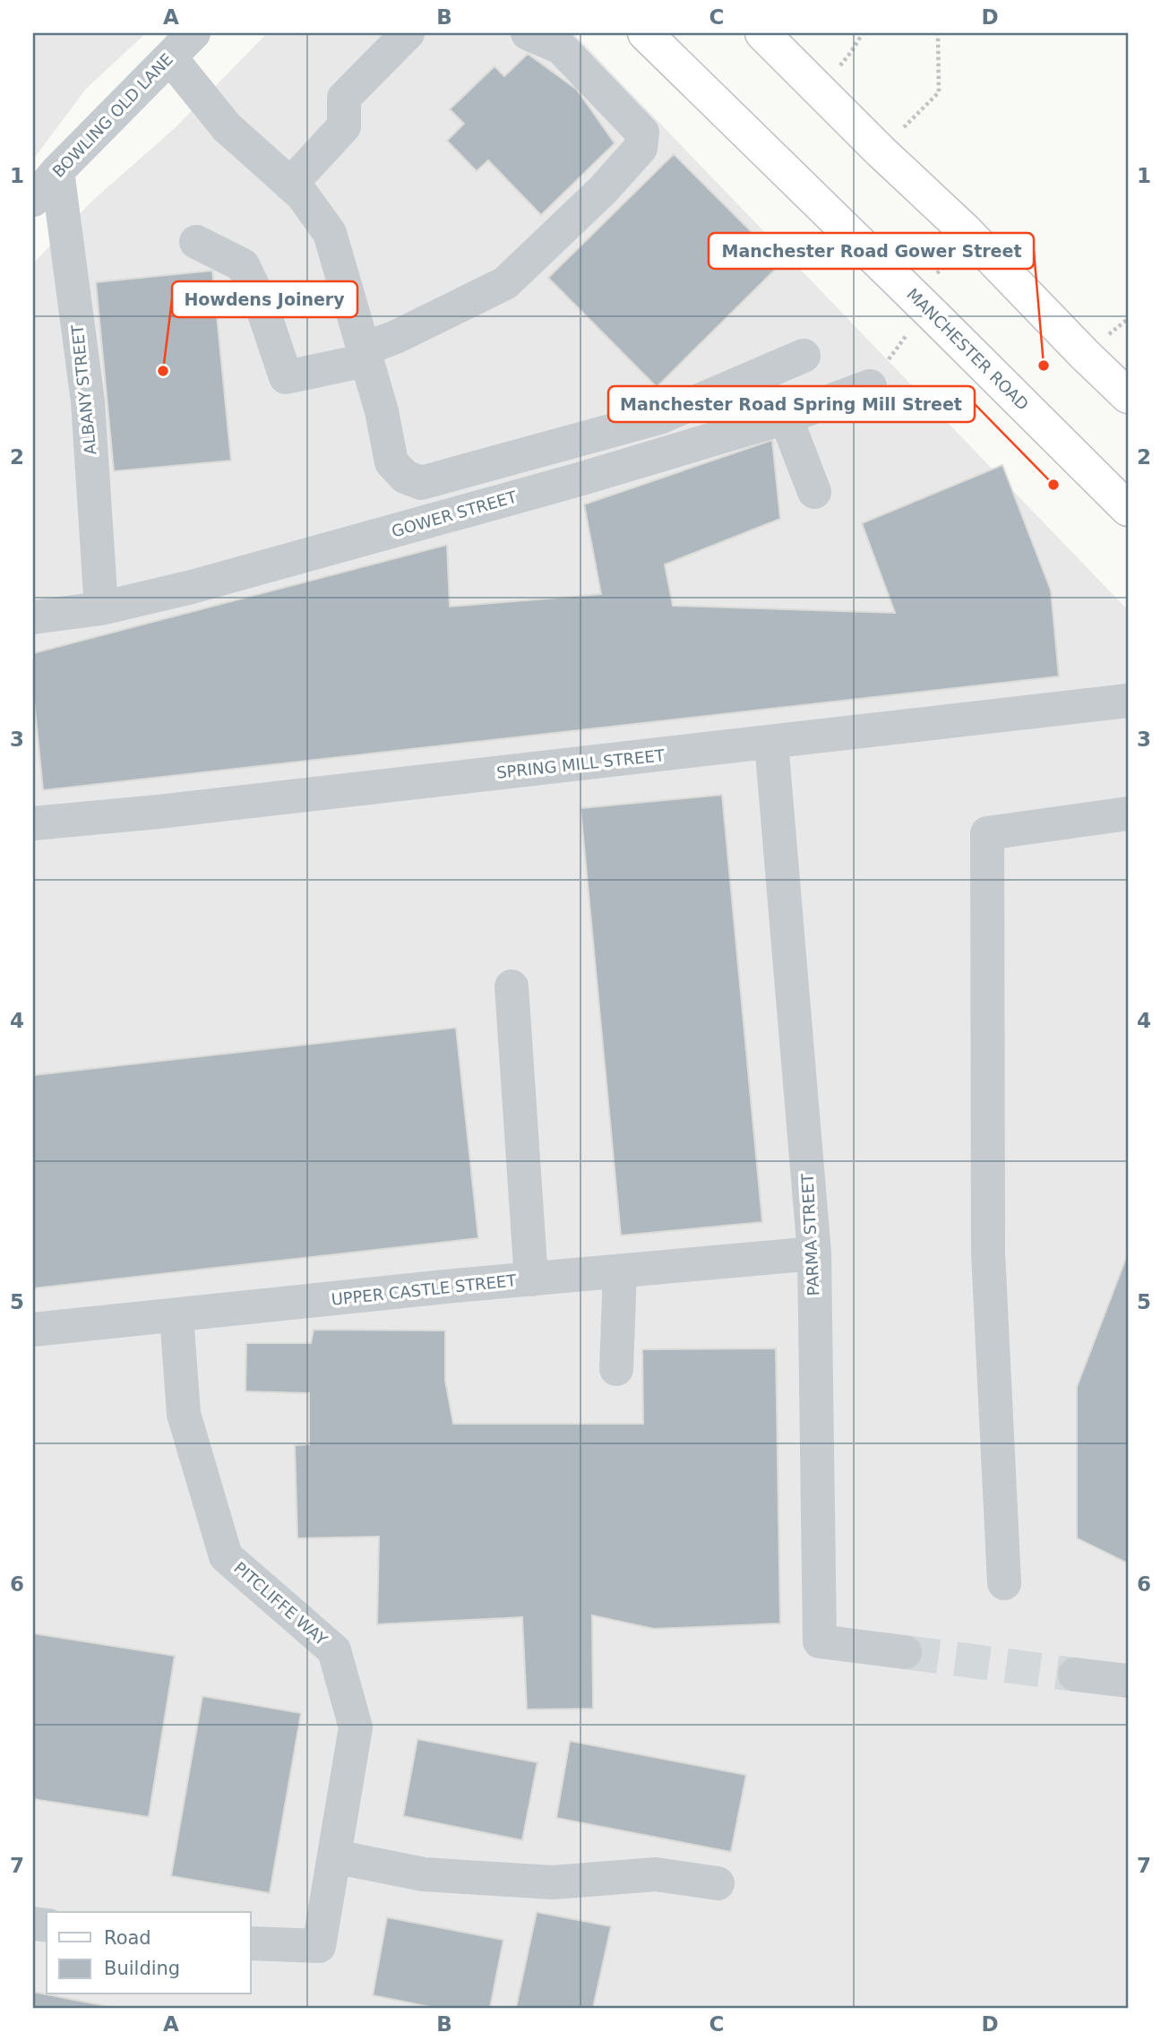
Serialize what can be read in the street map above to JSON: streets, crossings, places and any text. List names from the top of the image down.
{
  "streets": {
    "main road": ["MANCHESTER ROAD"],
    "street": [
      "BOWLING OLD LANE",
      "ALBANY STREET",
      "GOWER STREET",
      "SPRING MILL STREET",
      "PARMA STREET",
      "UPPER CASTLE STREET",
      "PITCLIFFE WAY"
    ]
  },
  "crossings": [
    ["BOWLING OLD LANE", "ALBANY STREET"],
    ["ALBANY STREET", "GOWER STREET"],
    ["SPRING MILL STREET", "PARMA STREET"],
    ["PARMA STREET", "UPPER CASTLE STREET"],
    ["UPPER CASTLE STREET", "PITCLIFFE WAY"]
  ],
  "places": ["Manchester Road Gower Street", "Howdens Joinery", "Manchester Road Spring Mill Street"],
  "legend": ["Road", "Building"],
  "grid": {
    "columns": [
      "A",
      "B",
      "C",
      "D"
    ],
    "rows": [
      "1",
      "2",
      "3",
      "4",
      "5",
      "6",
      "7"
    ]
  }
}
